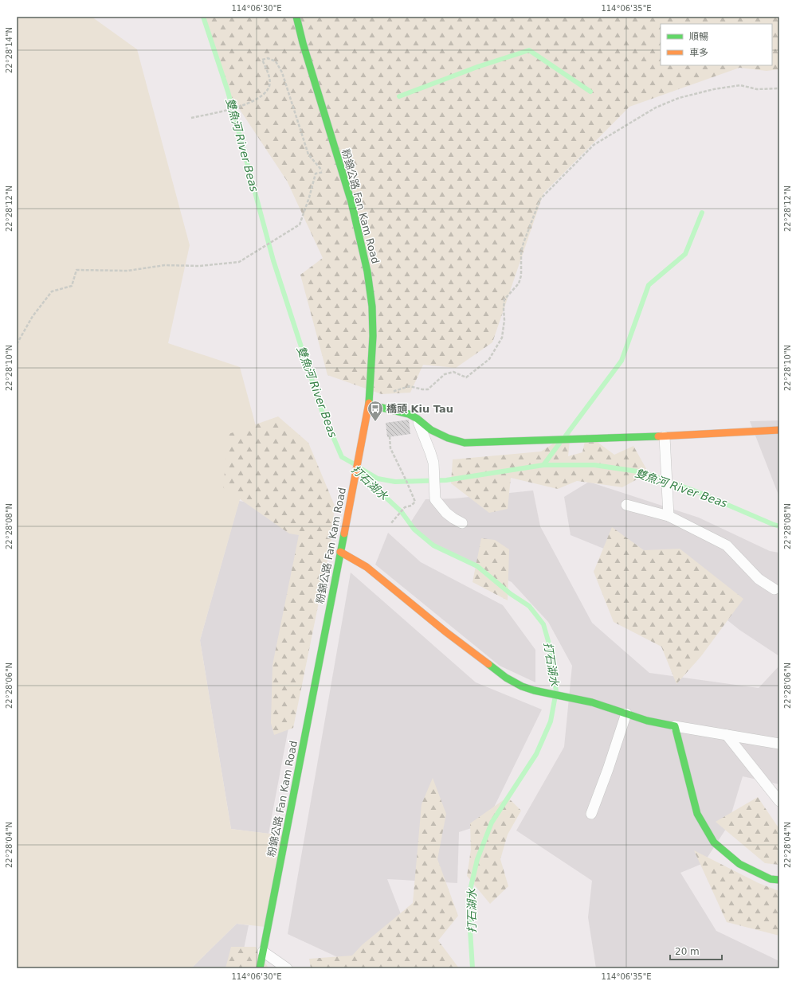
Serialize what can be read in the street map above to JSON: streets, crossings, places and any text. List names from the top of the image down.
{
  "streets": {
    "street": ["粉錦公路 Fan Kam Road"]
  },
  "water": ["雙魚河 River Beas", "打石湖水"],
  "places": {
    "bus stop": ["橋頭 Kiu Tau"]
  },
  "legend": ["順暢", "車多"],
  "scale_bar": "20 m",
  "coordinates": [
    "114°06'30\"E",
    "114°06'35\"E",
    "22°28'14\"N",
    "22°28'12\"N",
    "22°28'10\"N",
    "22°28'08\"N",
    "22°28'06\"N",
    "22°28'04\"N"
  ]
}
